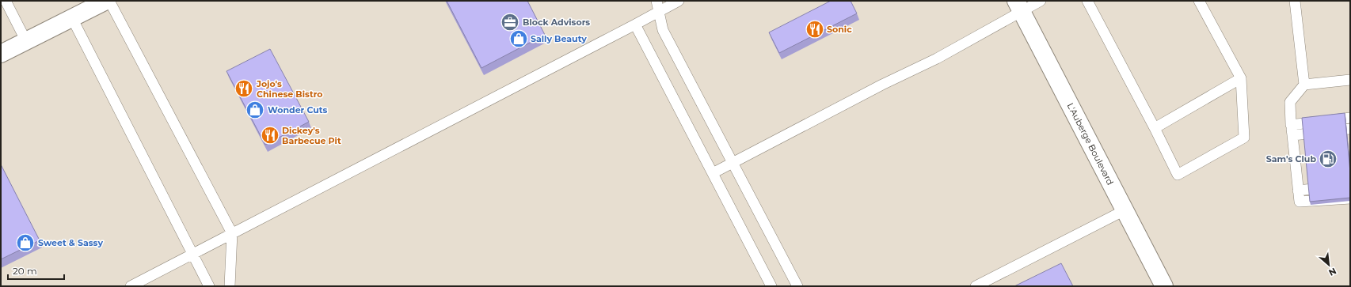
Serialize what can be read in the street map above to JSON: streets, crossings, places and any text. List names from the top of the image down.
{
  "streets": {
    "street": ["L'Auberge Boulevard"]
  },
  "places": {
    "office": ["Block Advisors"],
    "restaurant": ["Sonic", "Jojo's Chinese Bistro", "Dickey's Barbecue Pit"],
    "shop": ["Sally Beauty", "Wonder Cuts", "Sweet & Sassy"],
    "fuel station": ["Sam's Club"]
  },
  "scale_bar": "20 m",
  "north": "bottom right"
}
